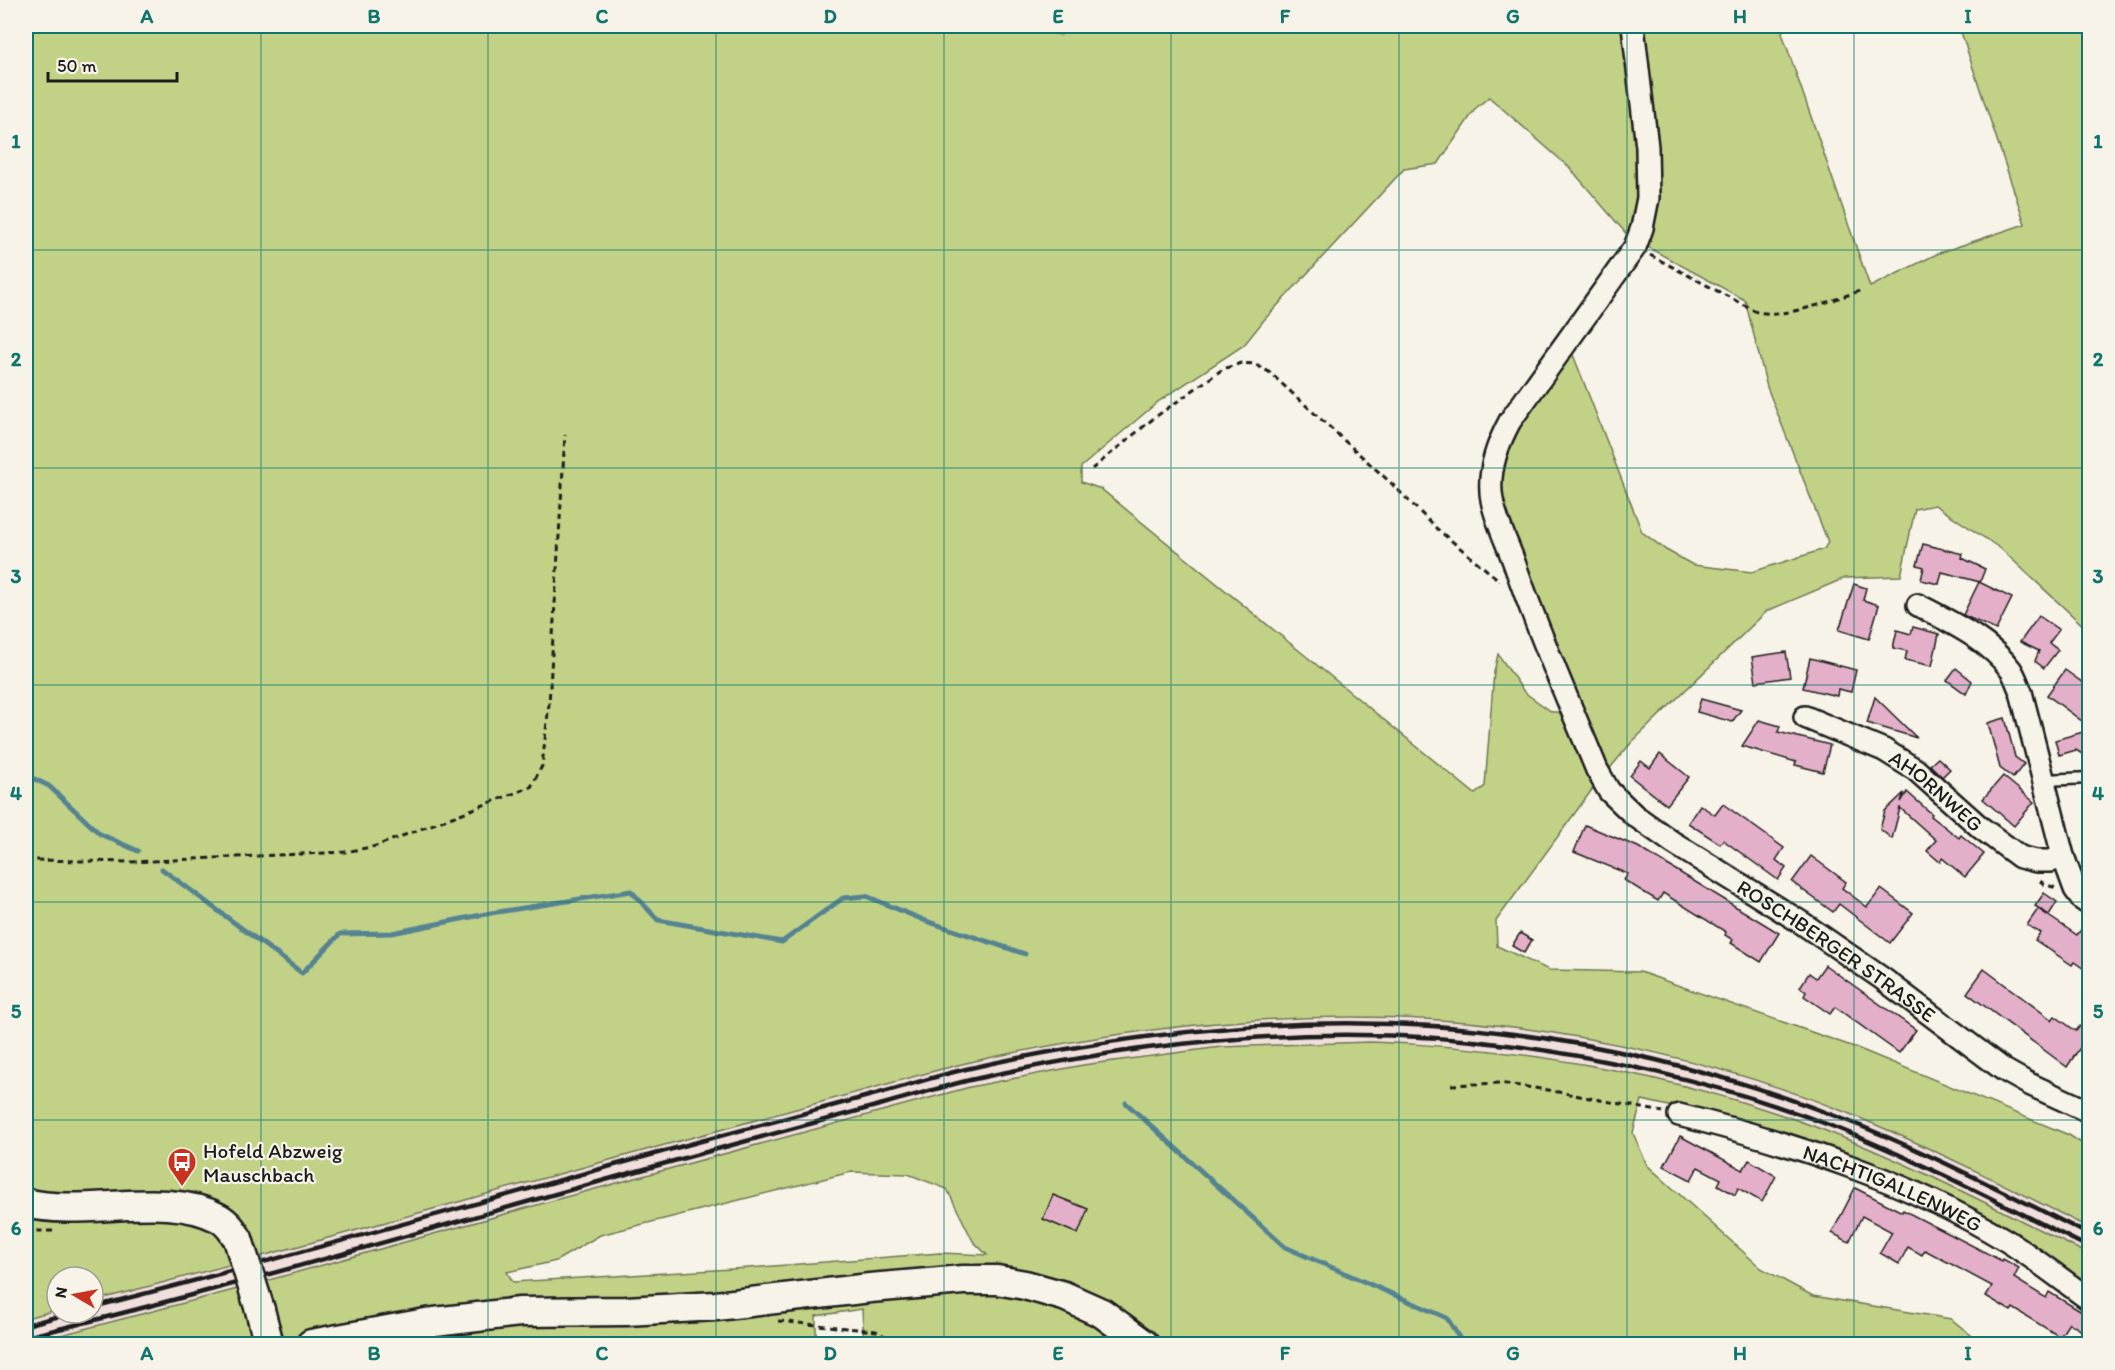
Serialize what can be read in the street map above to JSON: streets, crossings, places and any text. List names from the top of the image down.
{
  "streets": {
    "street": ["AHORNWEG", "ROSCHBERGER STRASSE", "NACHTIGALLENWEG"]
  },
  "places": {
    "bus stop": ["Hofeld Abzweig Mauschbach"]
  },
  "scale_bar": "50 m",
  "north": "left",
  "grid": {
    "columns": [
      "A",
      "B",
      "C",
      "D",
      "E",
      "F",
      "G",
      "H",
      "I"
    ],
    "rows": [
      "1",
      "2",
      "3",
      "4",
      "5",
      "6"
    ]
  }
}
